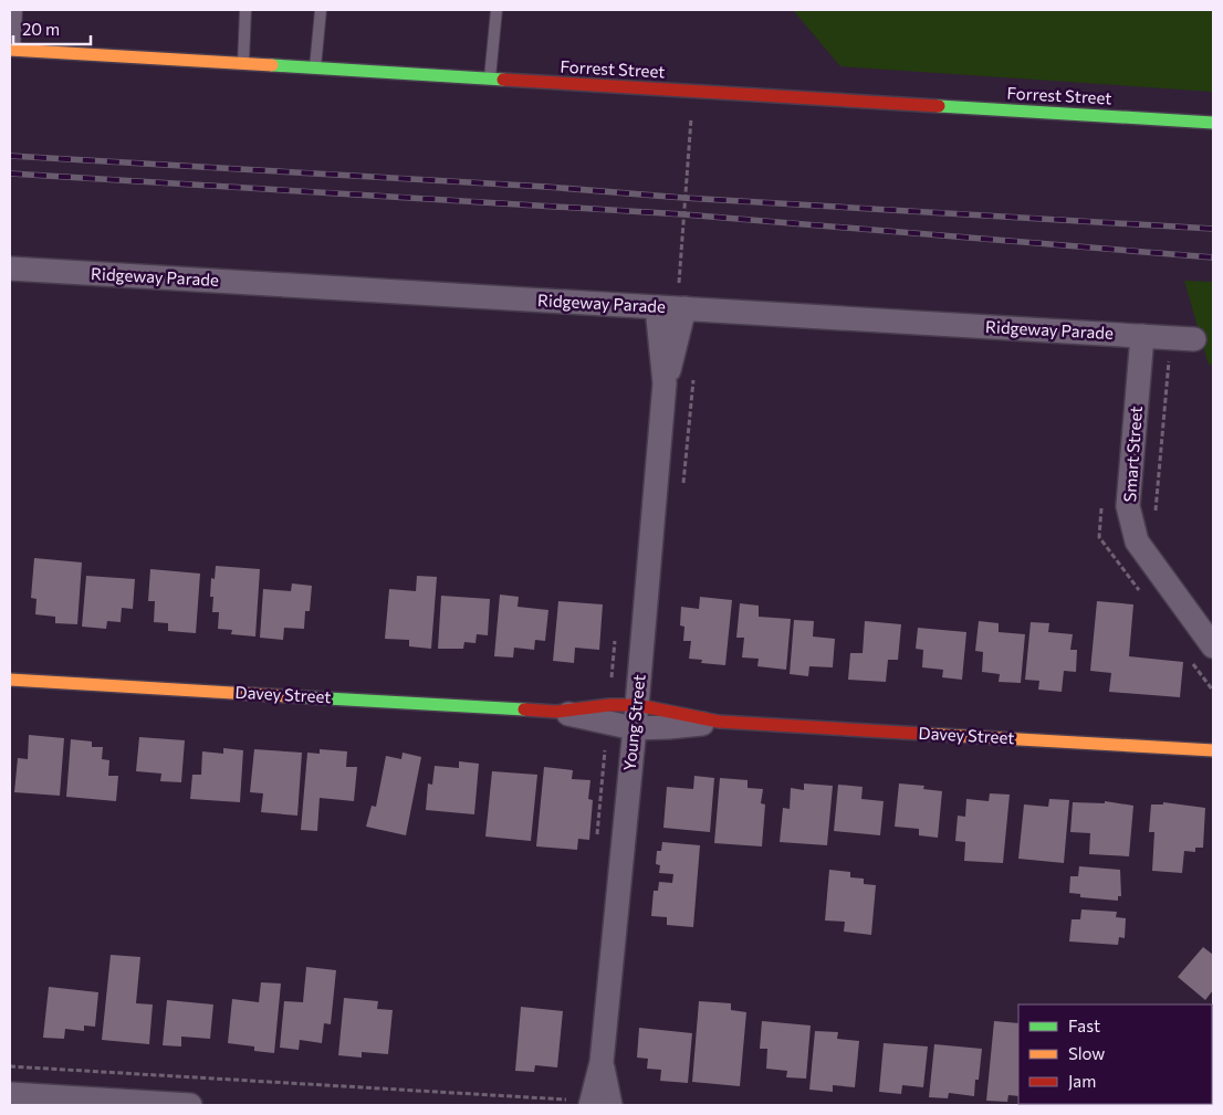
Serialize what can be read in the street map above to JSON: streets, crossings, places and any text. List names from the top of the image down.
{
  "streets": {
    "street": [
      "Forrest Street",
      "Ridgeway Parade",
      "Smart Street",
      "Davey Street",
      "Young Street"
    ]
  },
  "crossings": [
    ["Ridgeway Parade", "Smart Street"],
    ["Ridgeway Parade", "Young Street"],
    ["Davey Street", "Young Street"]
  ],
  "legend": ["Fast", "Slow", "Jam"],
  "scale_bar": "20 m"
}
